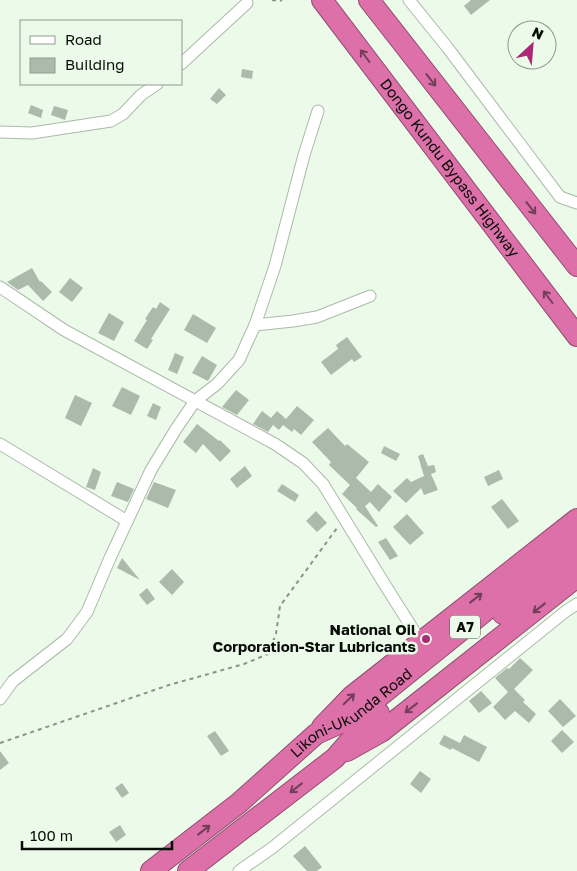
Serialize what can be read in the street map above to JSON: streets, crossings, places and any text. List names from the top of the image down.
{
  "streets": {
    "highway": ["Dongo Kundu Bypass Highway", "A7", "Likoni-Ukunda Road"]
  },
  "places": ["National Oil Corporation-Star Lubricants"],
  "legend": ["Road", "Building"],
  "scale_bar": "100 m",
  "north": "top right"
}
